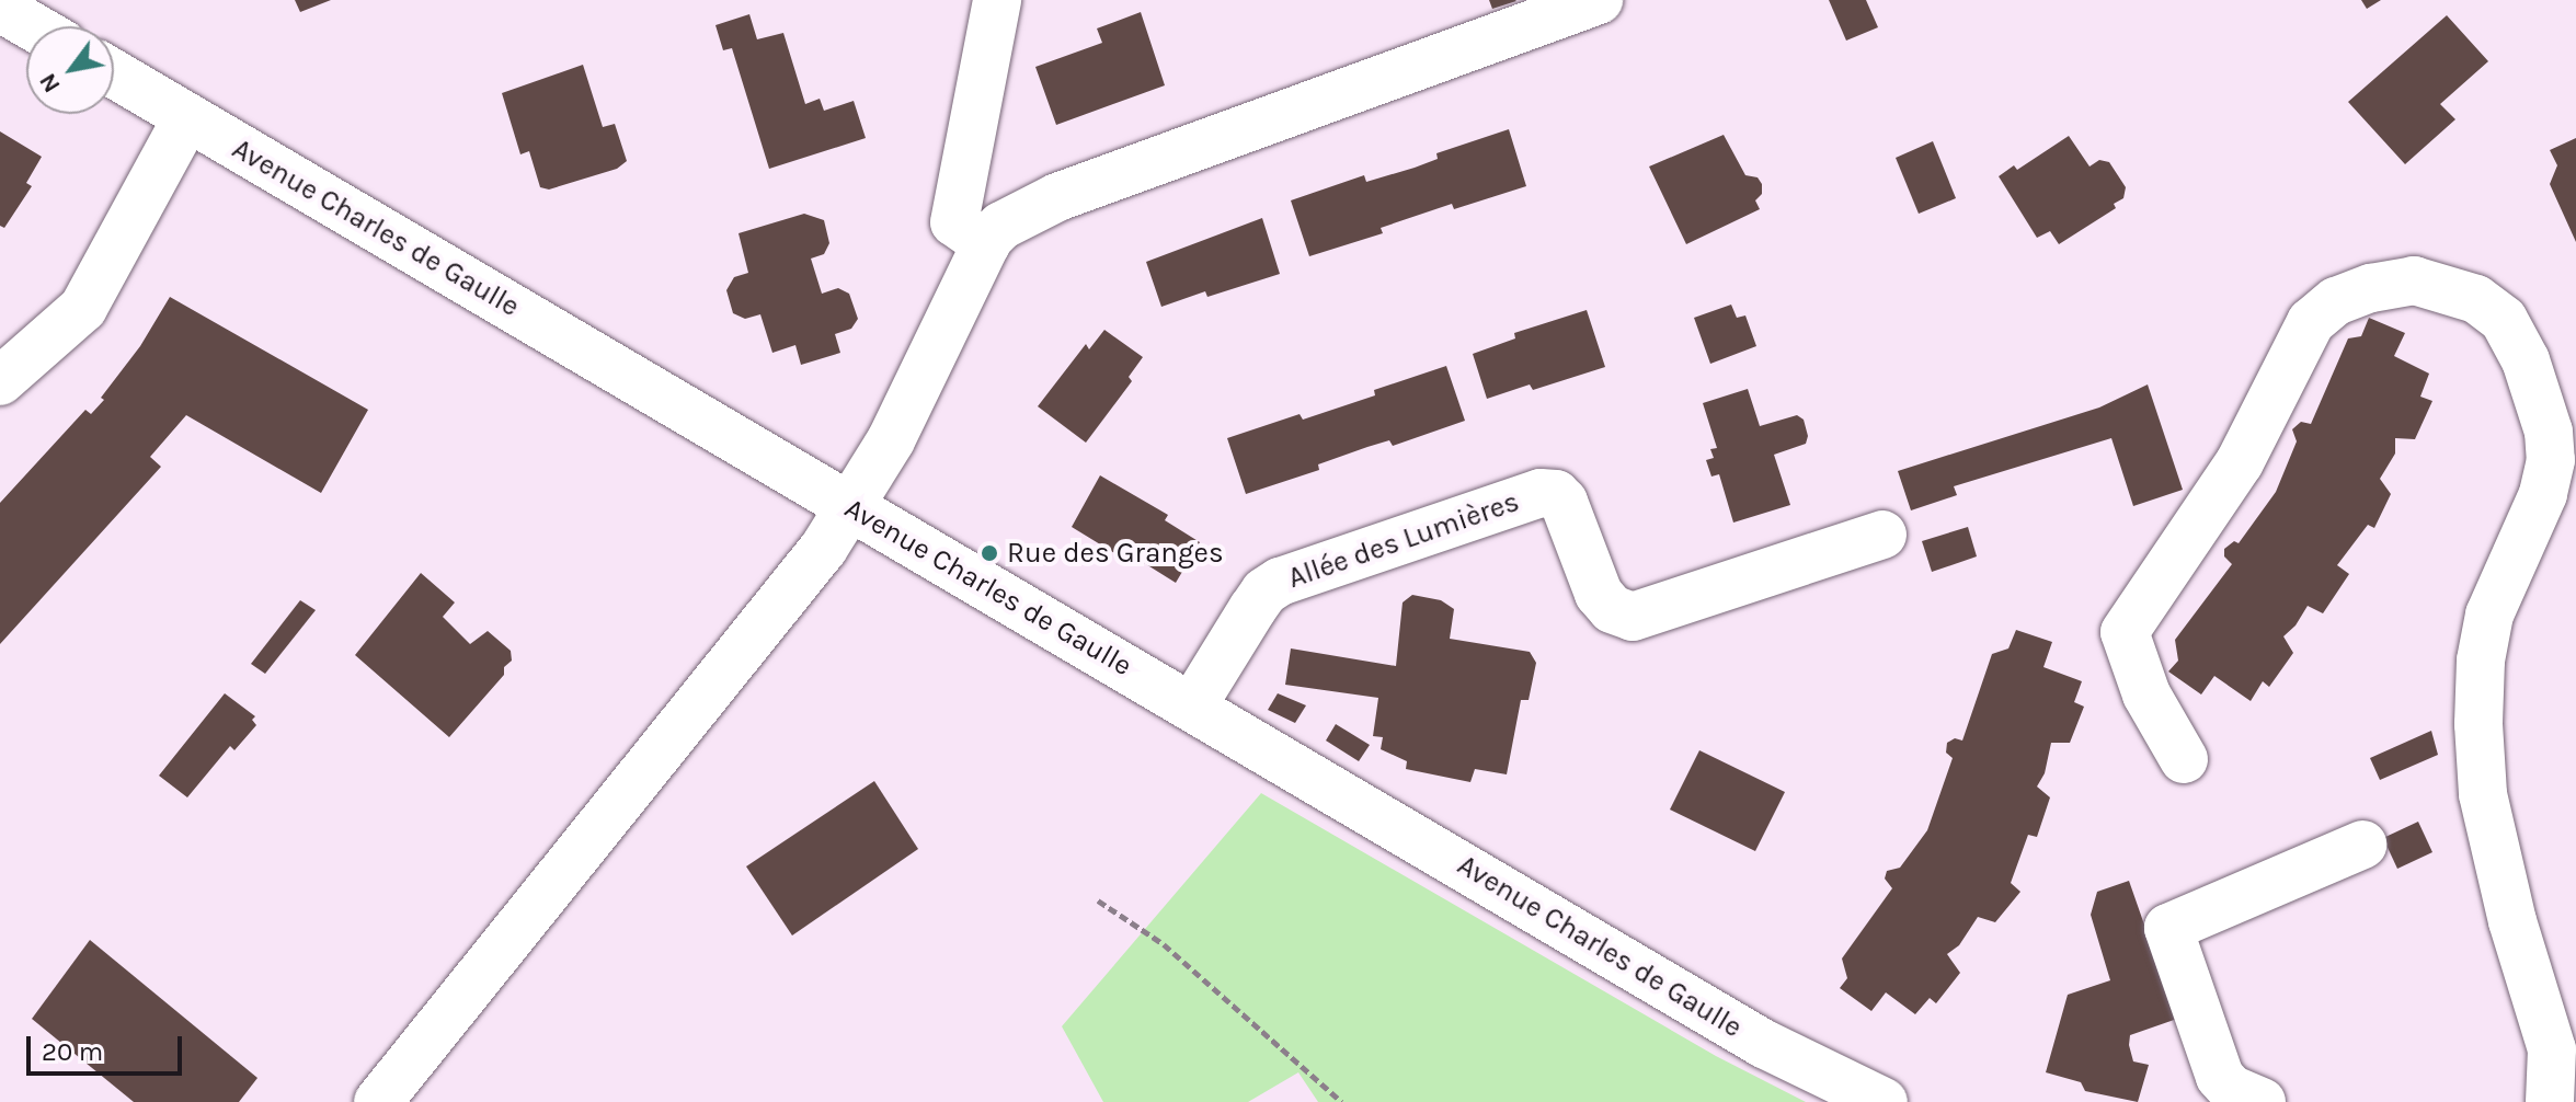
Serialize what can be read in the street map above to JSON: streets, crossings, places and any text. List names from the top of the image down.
{
  "streets": {
    "street": ["Avenue Charles de Gaulle", "Allée des Lumières"]
  },
  "crossings": [
    ["Avenue Charles de Gaulle", "Allée des Lumières"]
  ],
  "places": ["Rue des Granges"],
  "scale_bar": "20 m",
  "north": "bottom left"
}
